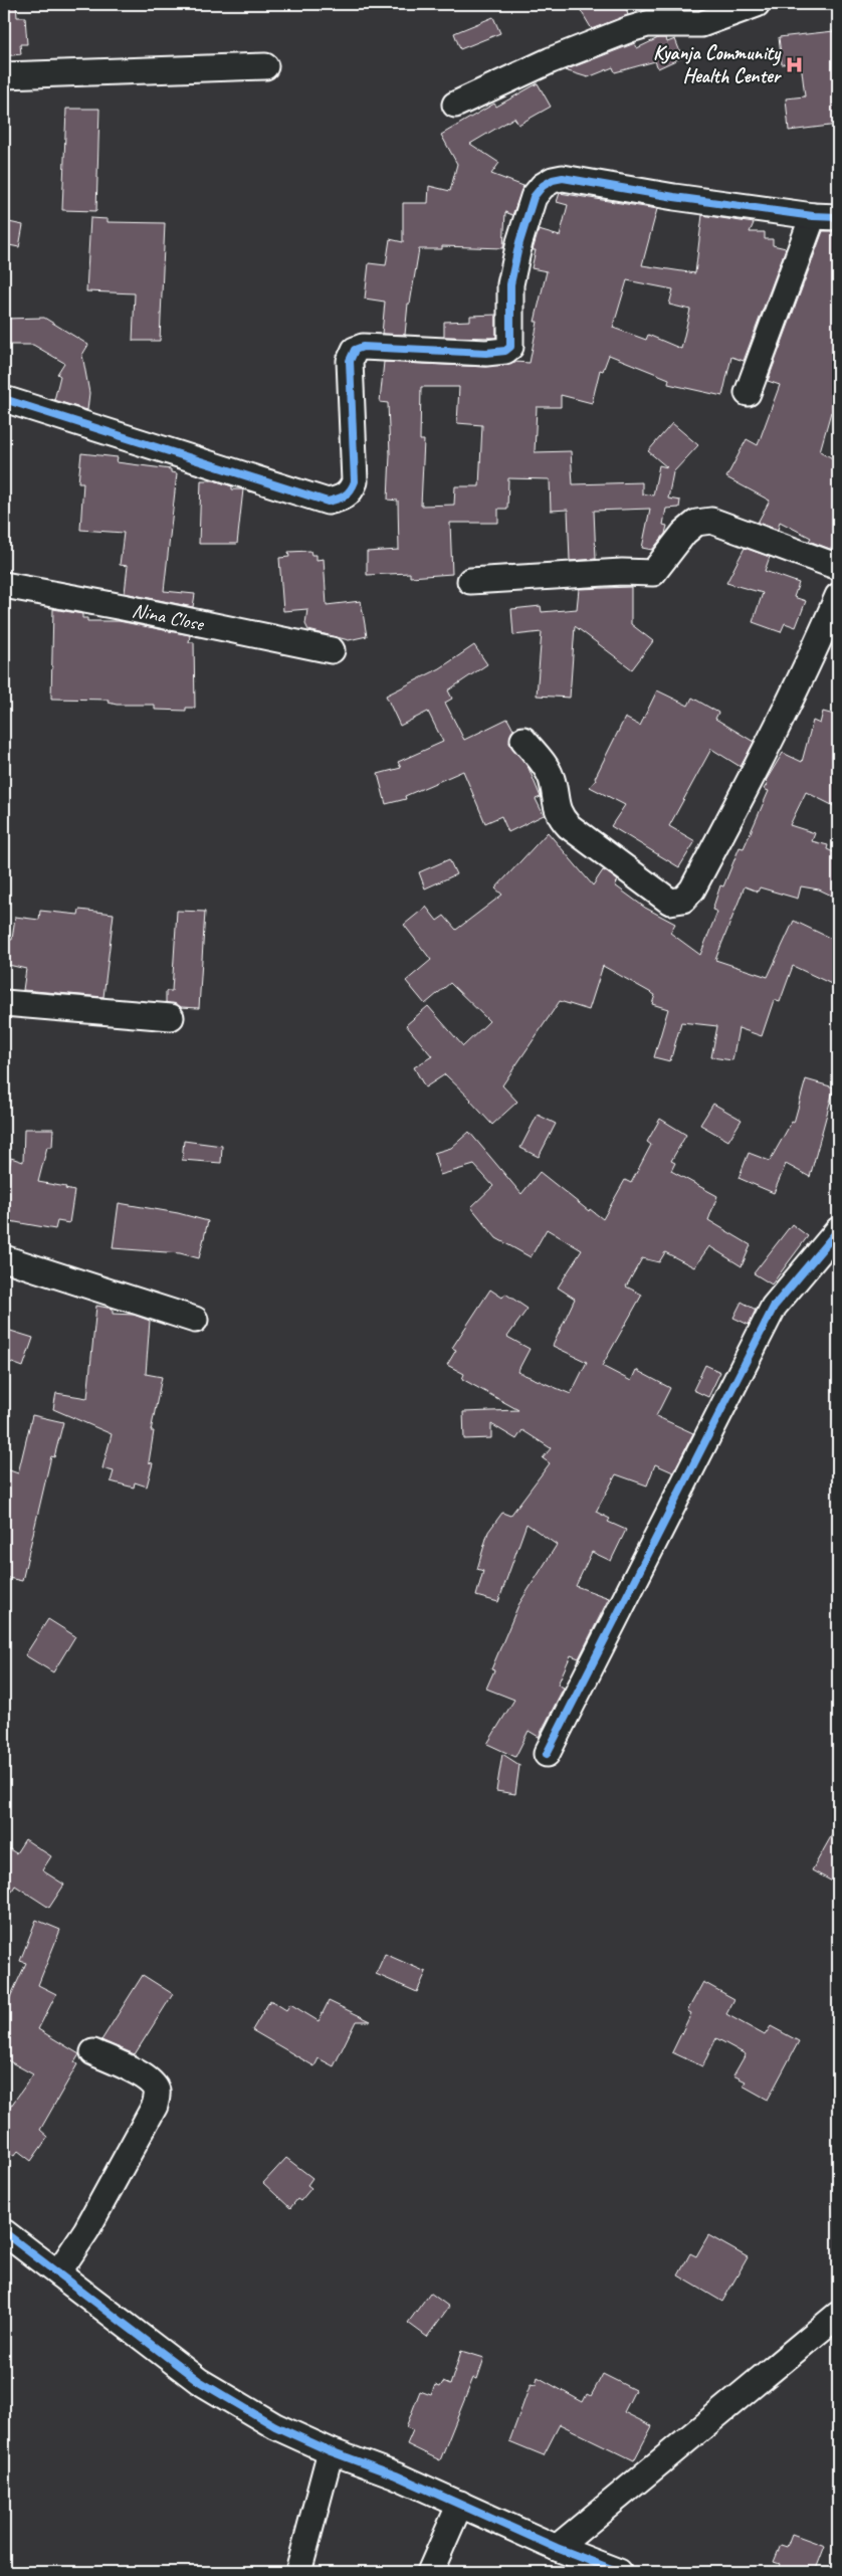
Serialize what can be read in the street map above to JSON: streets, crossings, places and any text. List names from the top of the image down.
{
  "streets": {
    "street": ["Nina Close"]
  },
  "places": {
    "hospital": ["Kyanja Community Health Center"]
  }
}
